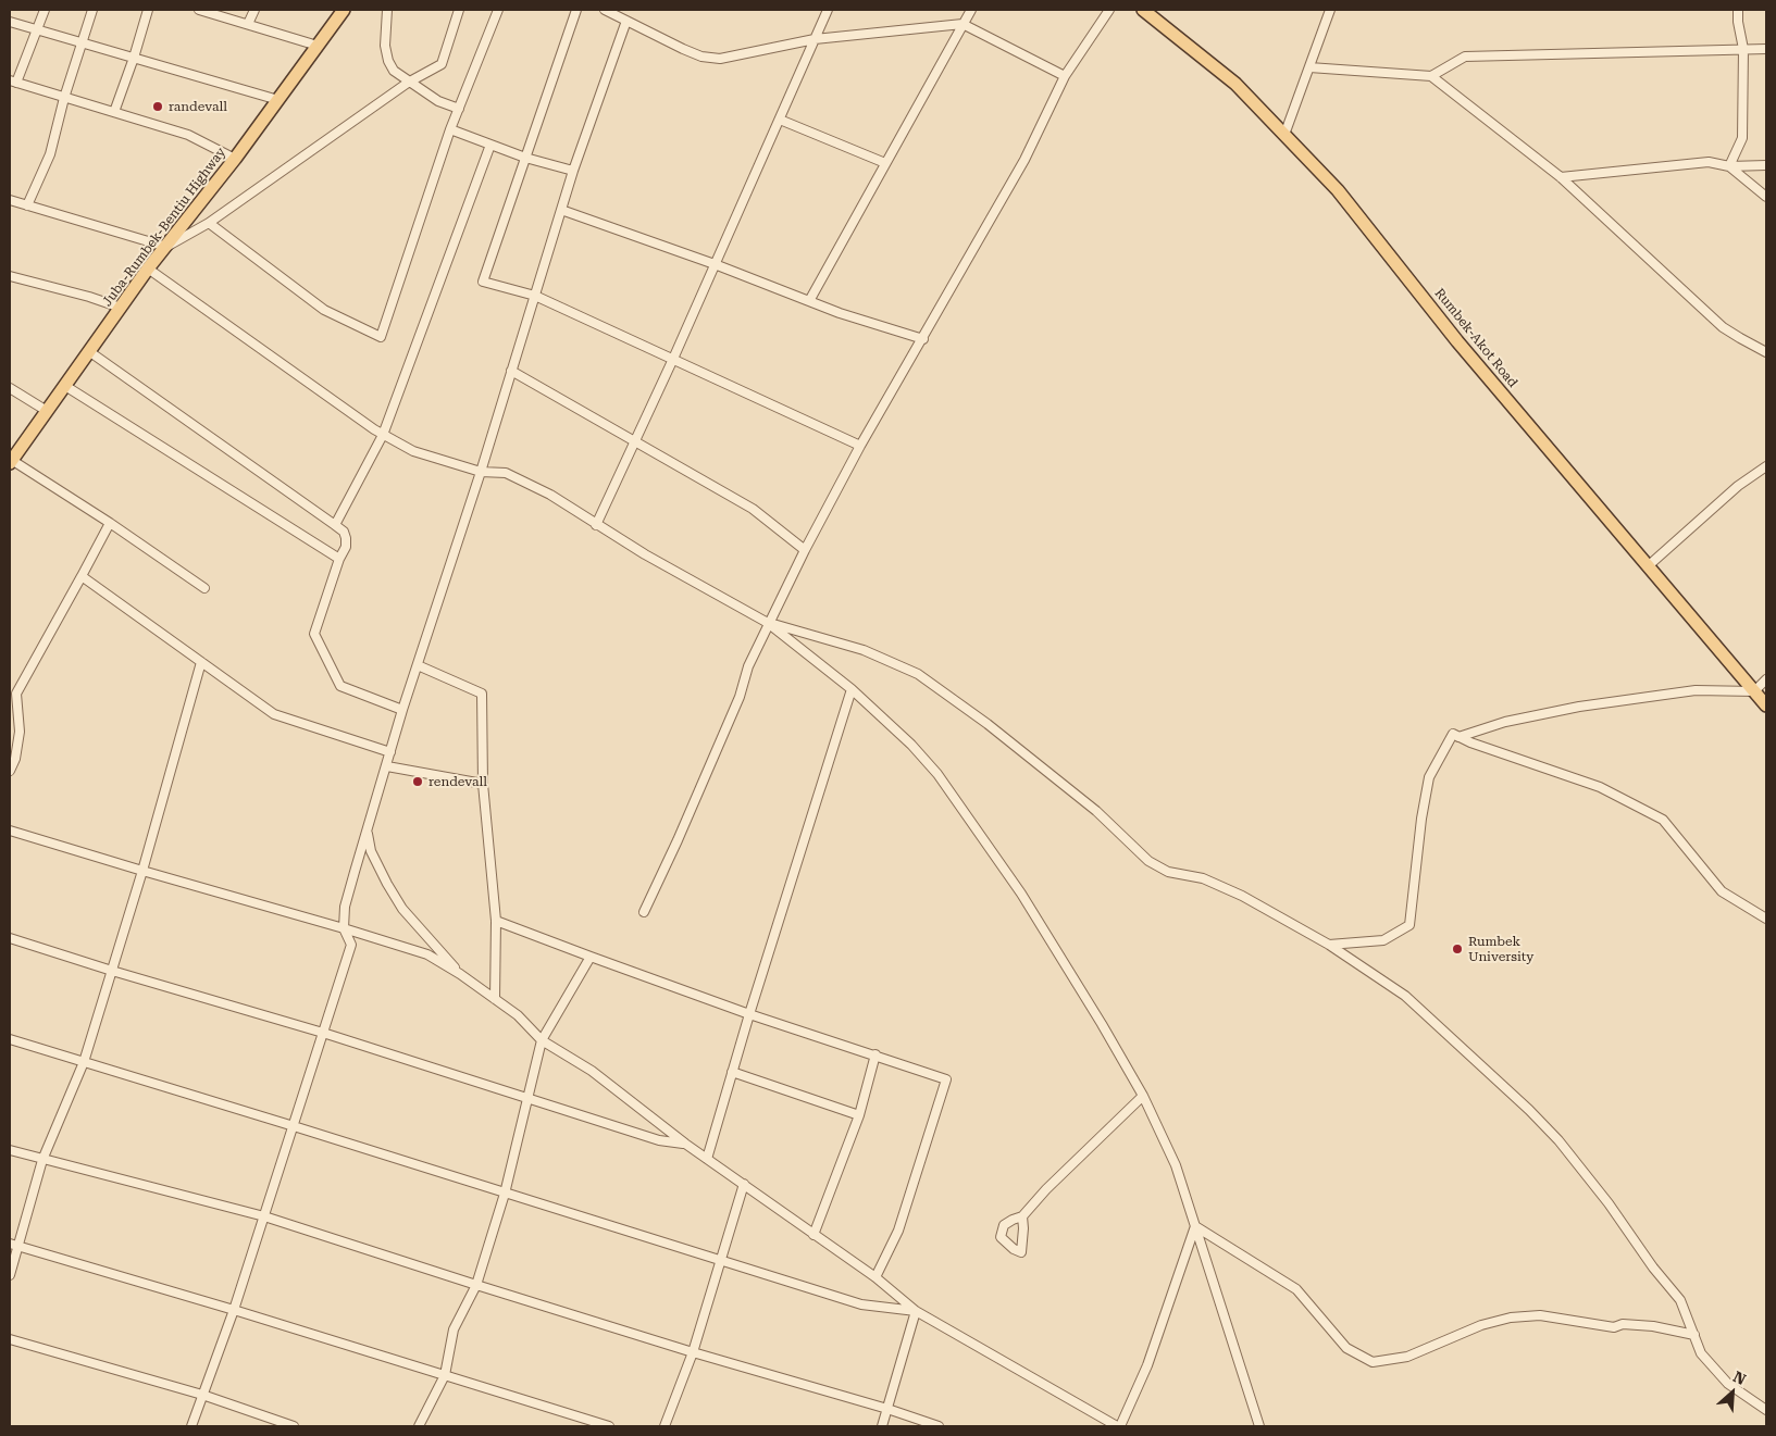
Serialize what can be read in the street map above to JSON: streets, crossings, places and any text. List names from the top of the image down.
{
  "streets": {
    "main road": ["Juba-Rumbek-Bentiu Highway", "Rumbek-Akot Road"]
  },
  "places": ["randevall", "rendevall", "Rumbek University"],
  "north": "top right"
}
